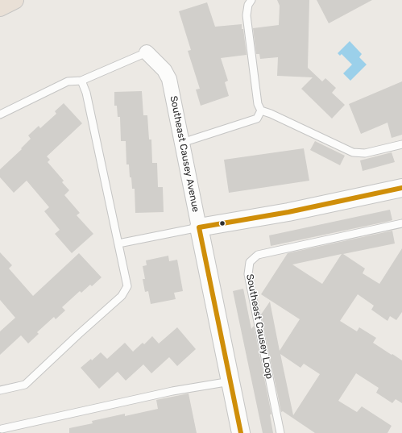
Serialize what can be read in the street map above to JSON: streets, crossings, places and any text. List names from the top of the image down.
{
  "streets": {
    "street": ["Southeast Causey Avenue"],
    "lane": ["Southeast Causey Loop"]
  }
}
